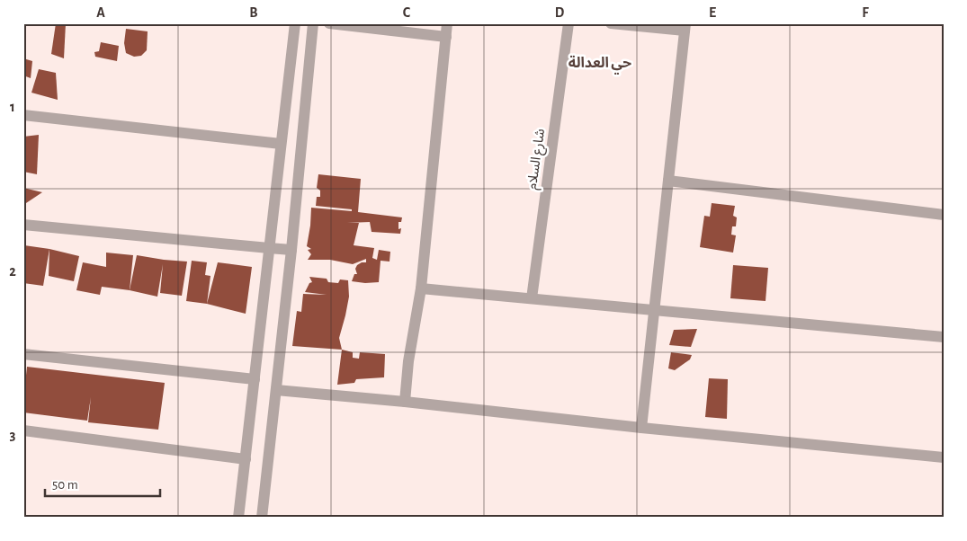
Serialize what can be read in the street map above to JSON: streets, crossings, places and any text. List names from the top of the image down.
{
  "streets": {
    "street": ["شارع السلام"]
  },
  "districts": ["حي العدالة"],
  "scale_bar": "50 m",
  "grid": {
    "columns": [
      "A",
      "B",
      "C",
      "D",
      "E",
      "F"
    ],
    "rows": ["1", "2", "3"]
  }
}
